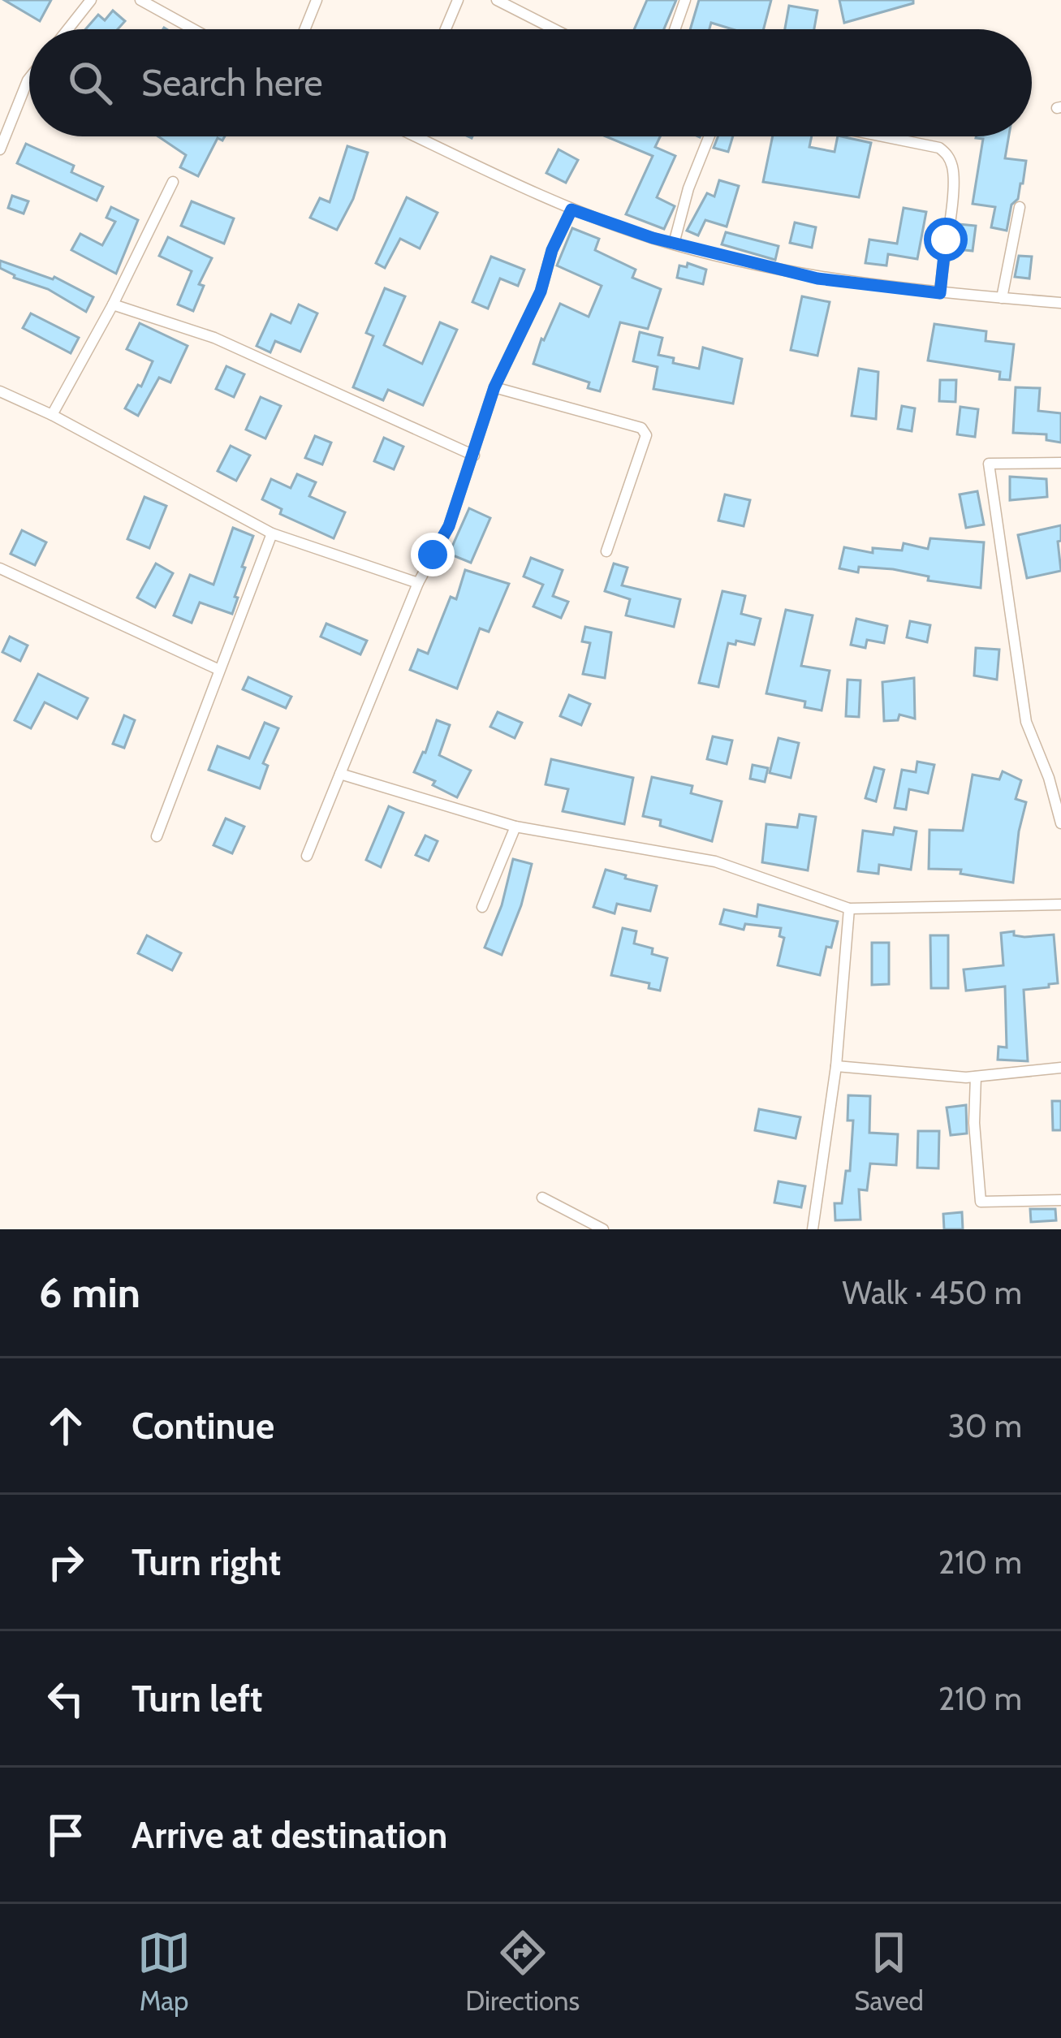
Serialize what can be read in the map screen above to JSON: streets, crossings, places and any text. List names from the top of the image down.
{
  "page": {
    "search": "Search here",
    "heading": ["6 min", "Walk · 450 m"],
    "list": [
      ["Continue", "30 m"],
      ["Turn right", "210 m"],
      ["Turn left", "210 m"],
      "Arrive at destination"
    ],
    "nav": ["Map", "Directions", "Saved"]
  }
}
